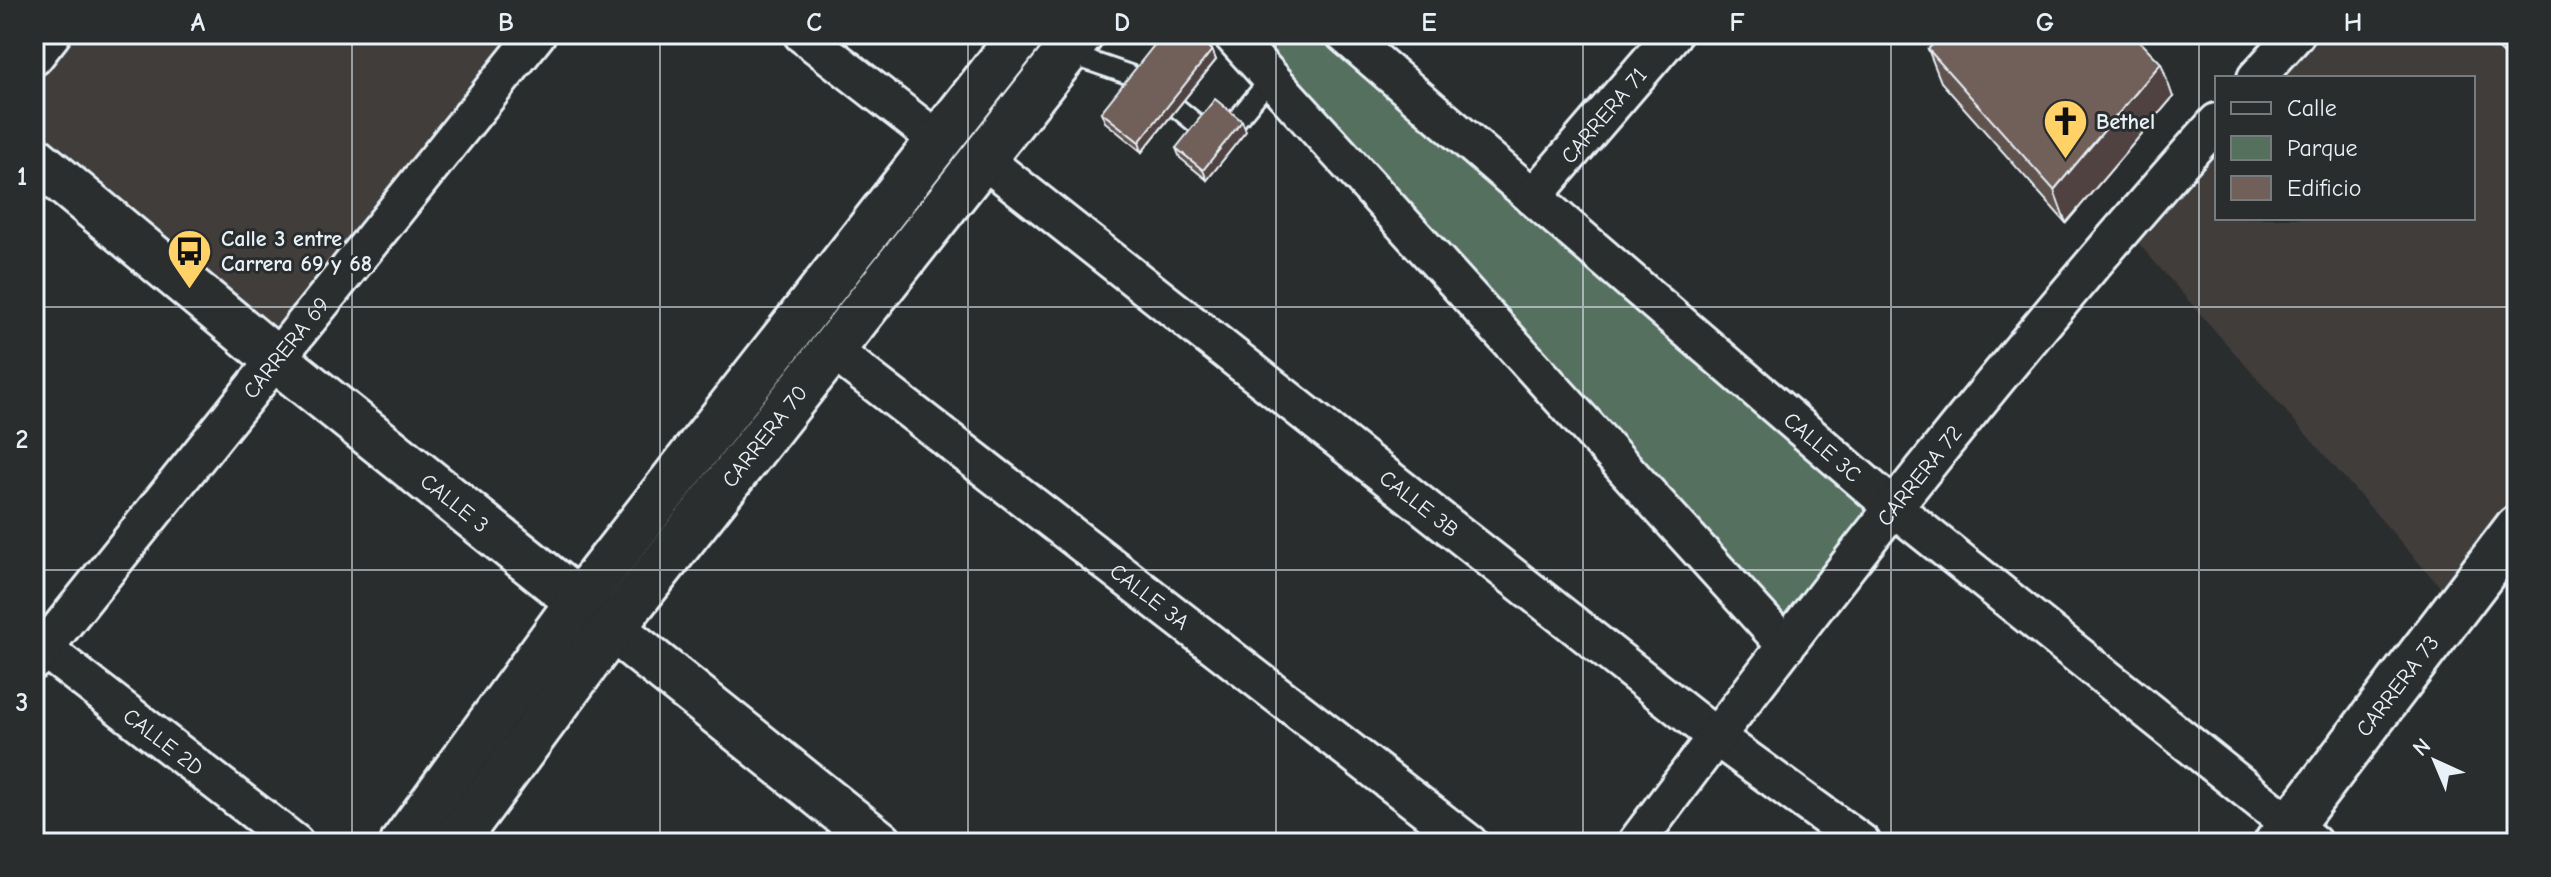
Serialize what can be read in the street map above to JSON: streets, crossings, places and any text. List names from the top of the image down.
{
  "streets": {
    "street": [
      "CARRERA 71",
      "CARRERA 69",
      "CARRERA 70",
      "CALLE 3C",
      "CARRERA 72",
      "CALLE 3",
      "CALLE 3B",
      "CALLE 3A",
      "CARRERA 73",
      "CALLE 2D"
    ]
  },
  "crossings": [
    ["CARRERA 71", "CALLE 3C"],
    ["CARRERA 69", "CALLE 3"],
    ["CARRERA 69", "CALLE 2D"],
    ["CARRERA 70", "CALLE 3"],
    ["CARRERA 70", "CALLE 3B"],
    ["CARRERA 70", "CALLE 3A"],
    ["CALLE 3C", "CARRERA 72"],
    ["CALLE 3C", "CARRERA 73"],
    ["CARRERA 72", "CALLE 3B"]
  ],
  "places": {
    "church": ["Bethel"],
    "bus stop": ["Calle 3 entre Carrera 69 y 68"]
  },
  "legend": ["Calle", "Parque", "Edificio"],
  "north": "top left",
  "grid": {
    "columns": [
      "A",
      "B",
      "C",
      "D",
      "E",
      "F",
      "G",
      "H"
    ],
    "rows": ["1", "2", "3"]
  }
}
